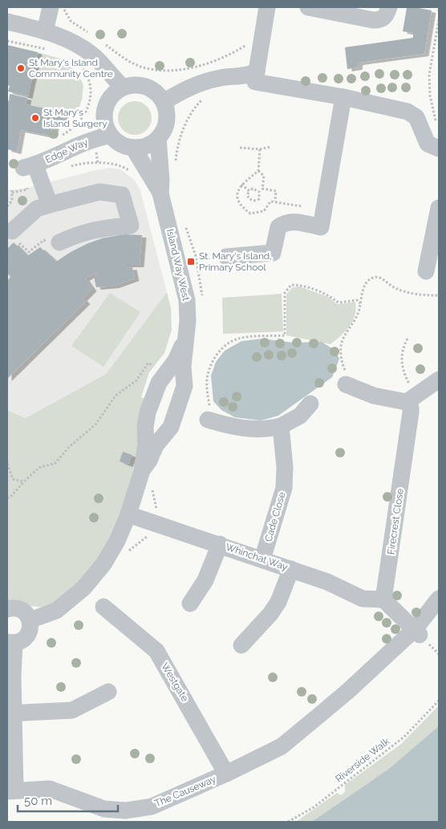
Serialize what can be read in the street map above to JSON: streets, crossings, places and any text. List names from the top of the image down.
{
  "streets": {
    "street": [
      "Edge Way",
      "Island Way West",
      "Cade Close",
      "Firecrest Close",
      "Whinchat Way",
      "Westgate",
      "The Causeway"
    ],
    "path": ["Riverside Walk"]
  },
  "crossings": [
    ["Edge Way", "Island Way West"],
    ["Island Way West", "Whinchat Way"],
    ["Cade Close", "Whinchat Way"],
    ["Firecrest Close", "Whinchat Way"],
    ["Westgate", "The Causeway"]
  ],
  "places": {
    "other": ["St Mary's Island Community Centre", "St Mary's Island Surgery"],
    "transit": ["St. Mary's Island, Primary School"]
  },
  "scale_bar": "50 m"
}
